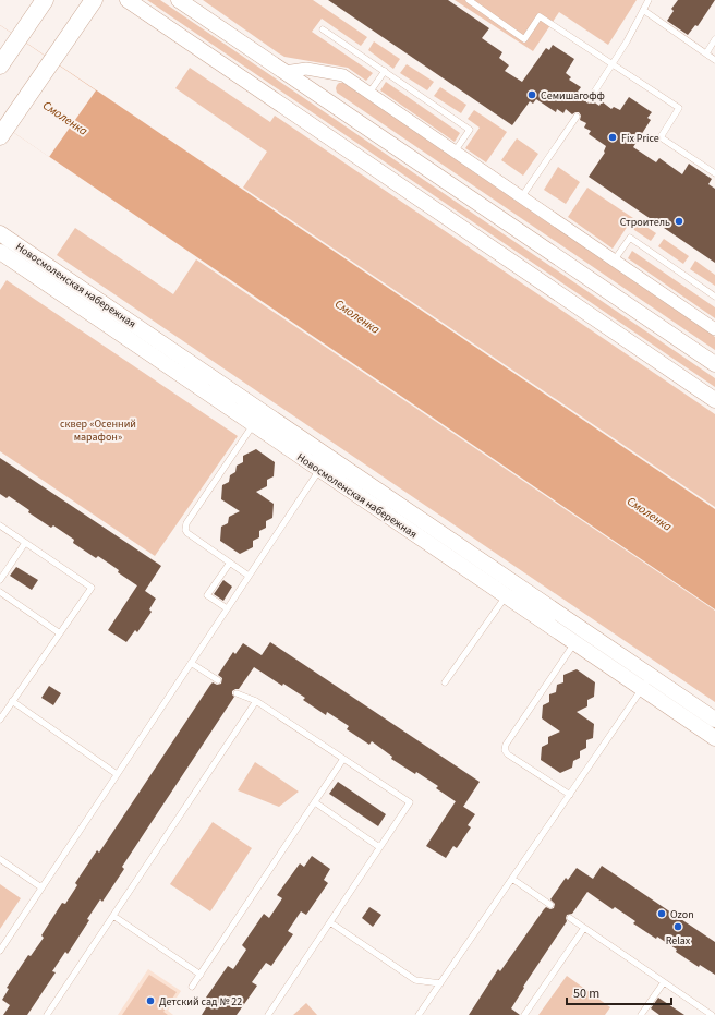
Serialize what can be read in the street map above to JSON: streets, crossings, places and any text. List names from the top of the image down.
{
  "streets": {
    "street": ["Новосмоленская набережная"]
  },
  "water": ["Смоленка"],
  "parks": ["сквер «Осенний марафон»"],
  "places": [
    "Семишагофф",
    "Fix Price",
    "Строитель",
    "Ozon",
    "Relax",
    "Детский сад № 22"
  ],
  "scale_bar": "50 m"
}
